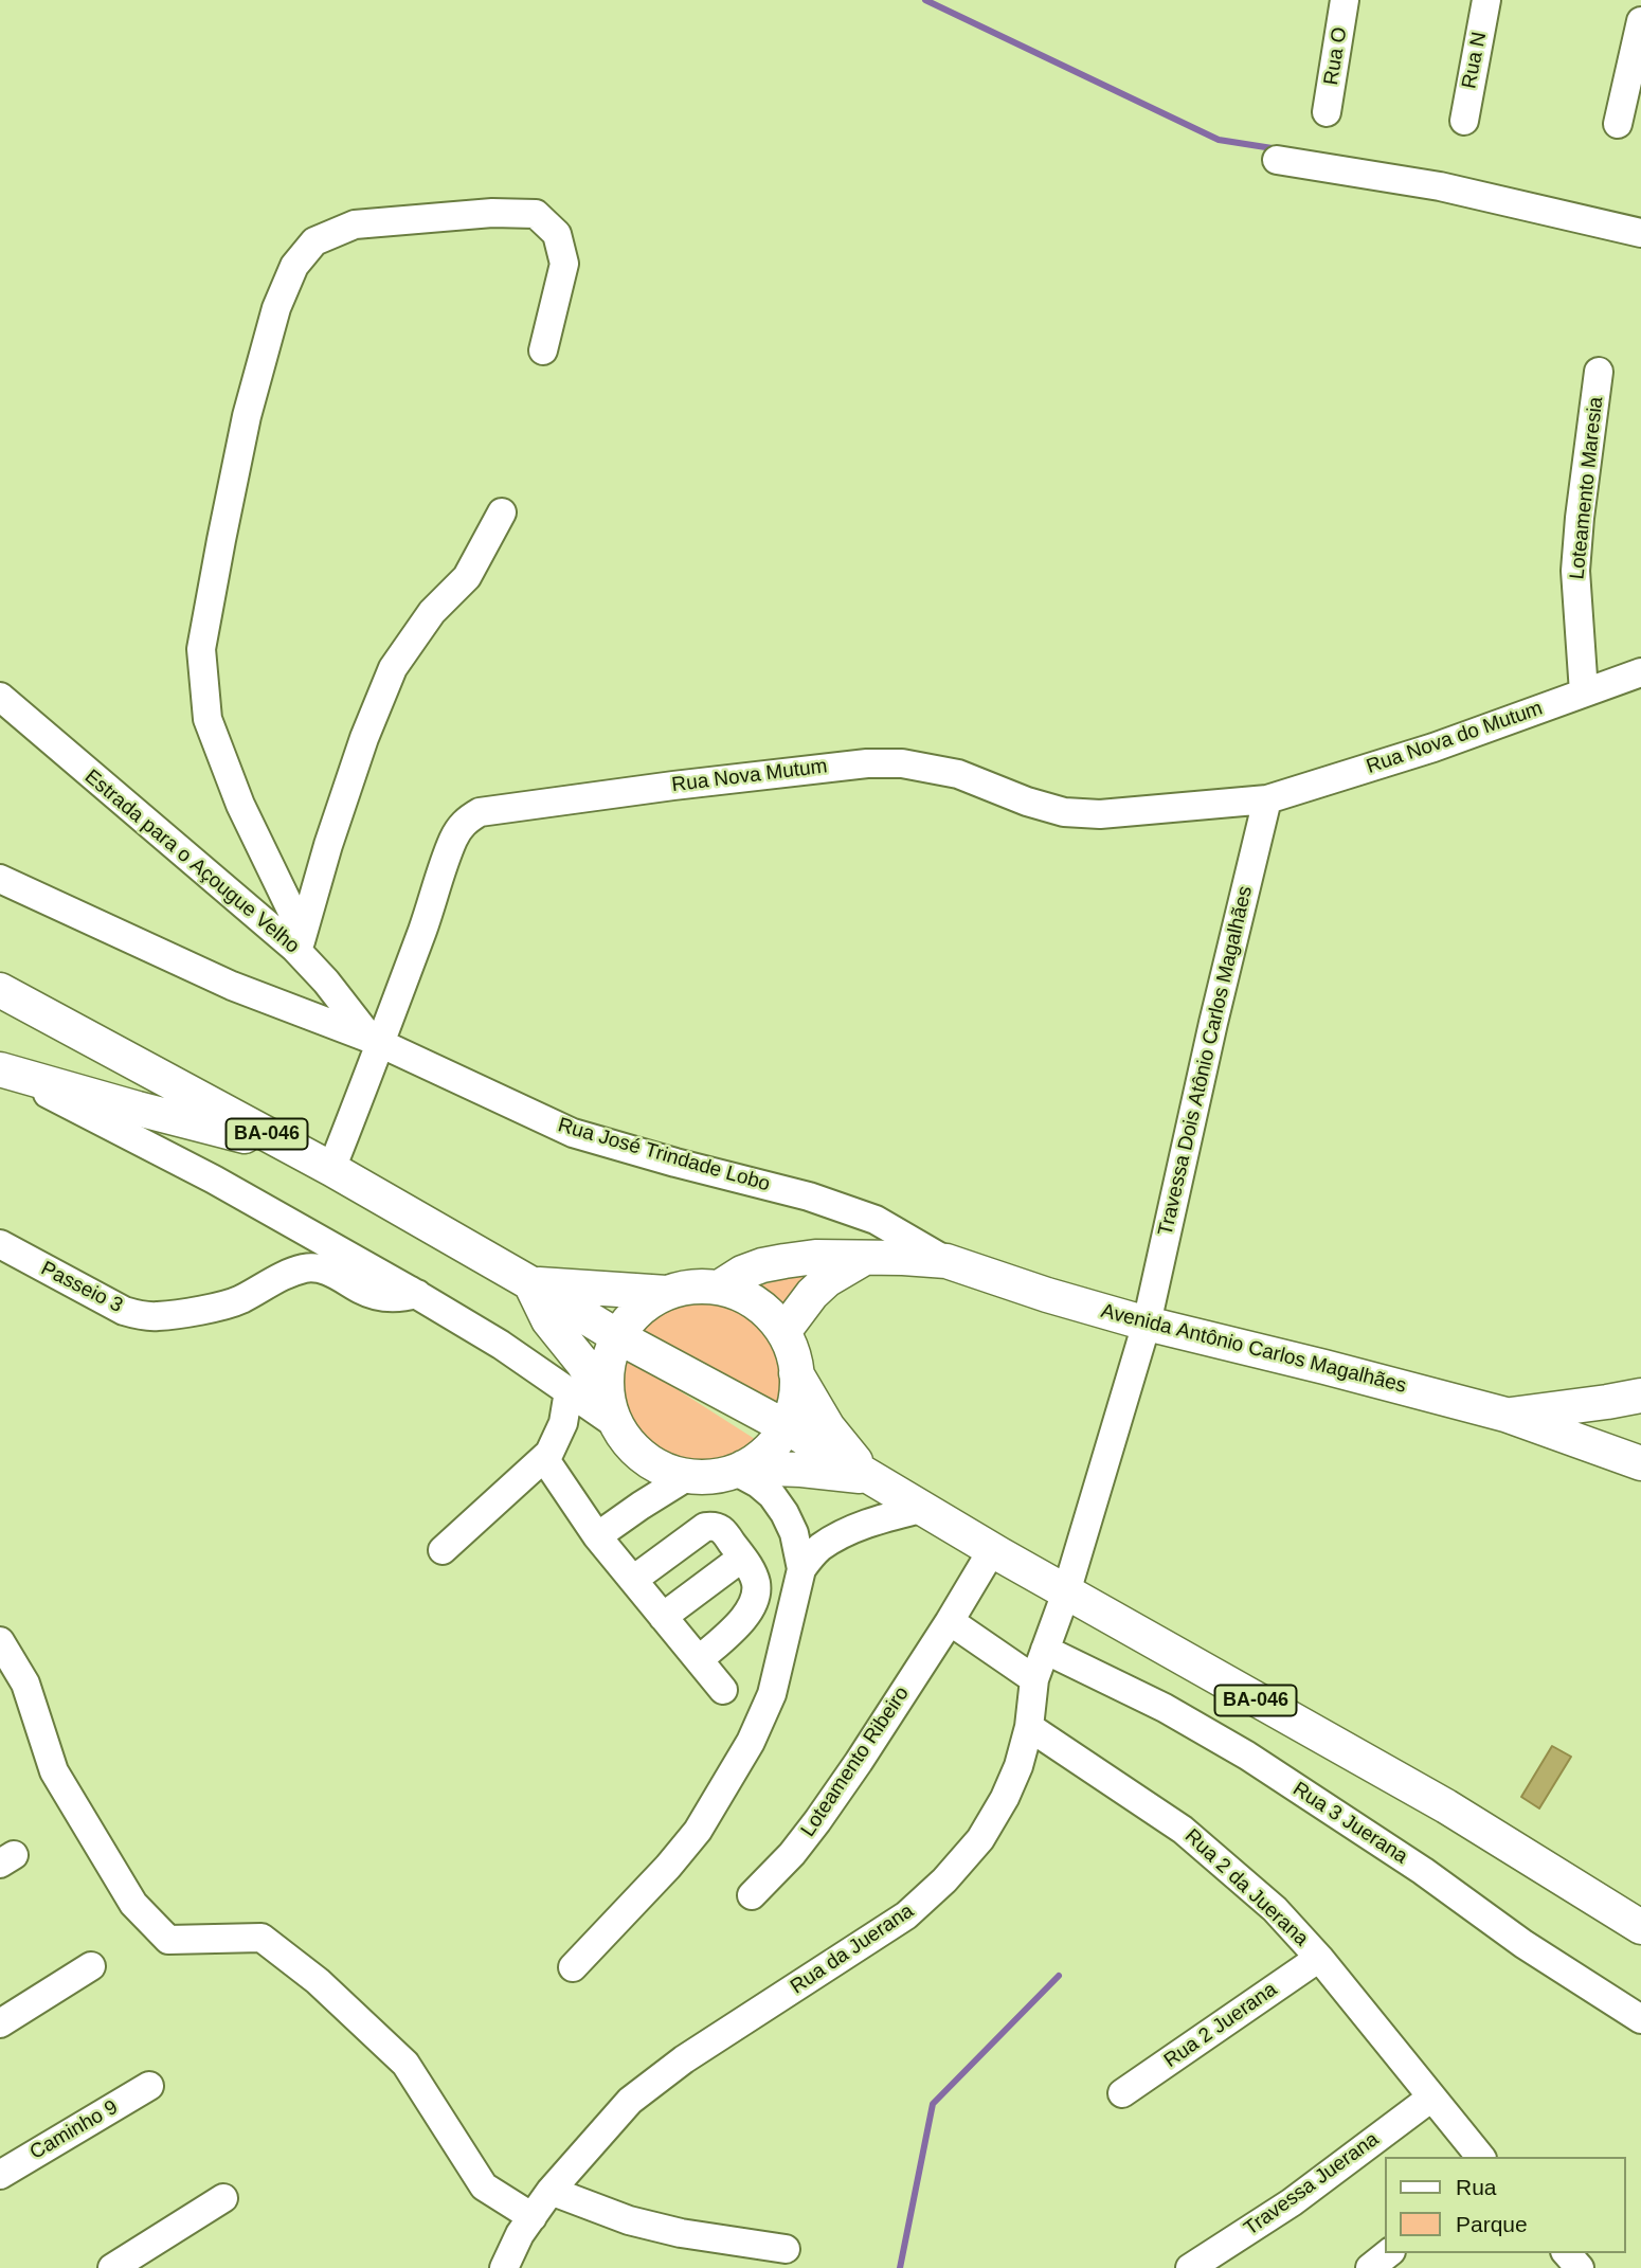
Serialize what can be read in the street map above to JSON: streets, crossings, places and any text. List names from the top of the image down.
{
  "streets": {
    "main road": ["BA-046", "Avenida Antônio Carlos Magalhães"],
    "street": [
      "Rua O",
      "Rua N",
      "Loteamento Maresia",
      "Rua Nova do Mutum",
      "Rua Nova Mutum",
      "Estrada para o Açougue Velho",
      "Travessa Dois Atônio Carlos Magalhães",
      "Rua José Trindade Lobo",
      "Passeio 3",
      "Loteamento Ribeiro",
      "Rua 3 Juerana",
      "Rua 2 da Juerana",
      "Rua da Juerana",
      "Rua 2 Juerana",
      "Caminho 9",
      "Travessa Juerana"
    ]
  },
  "crossings": [
    ["Loteamento Maresia", "Rua Nova do Mutum"],
    ["Rua Nova do Mutum", "Rua Nova Mutum"],
    ["Rua Nova do Mutum", "Travessa Dois Atônio Carlos Magalhães"],
    ["Rua Nova Mutum", "Estrada para o Açougue Velho"],
    ["Rua Nova Mutum", "Travessa Dois Atônio Carlos Magalhães"],
    ["Rua Nova Mutum", "BA-046"],
    ["Rua Nova Mutum", "Rua José Trindade Lobo"],
    ["Estrada para o Açougue Velho", "Rua José Trindade Lobo"],
    ["Travessa Dois Atônio Carlos Magalhães", "BA-046"],
    ["Travessa Dois Atônio Carlos Magalhães", "Avenida Antônio Carlos Magalhães"],
    ["Travessa Dois Atônio Carlos Magalhães", "Rua da Juerana"],
    ["BA-046", "Rua da Juerana"],
    ["Rua José Trindade Lobo", "Avenida Antônio Carlos Magalhães"],
    ["Rua 3 Juerana", "Rua da Juerana"],
    ["Rua 2 da Juerana", "Rua da Juerana"],
    ["Rua 2 da Juerana", "Rua 2 Juerana"],
    ["Rua 2 da Juerana", "Travessa Juerana"]
  ],
  "legend": ["Rua", "Parque"]
}
